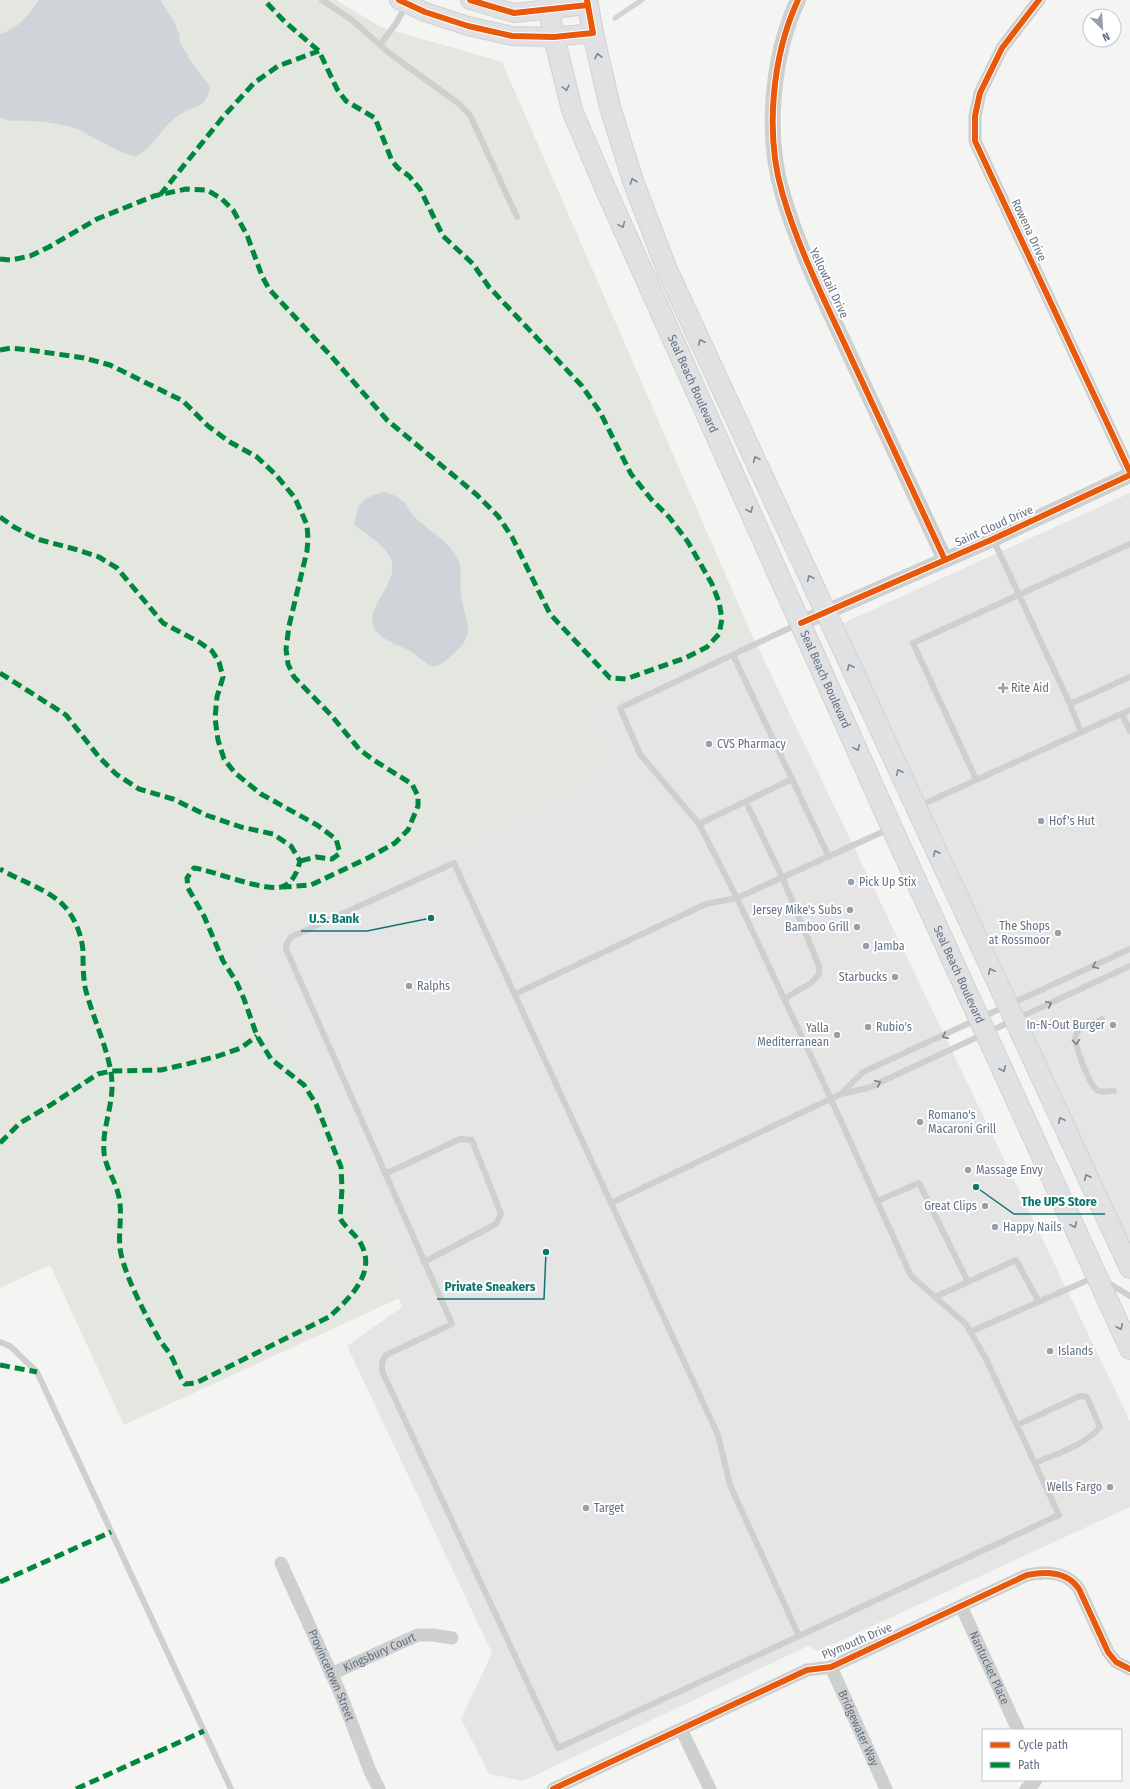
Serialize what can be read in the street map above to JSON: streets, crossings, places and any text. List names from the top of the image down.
{
  "streets": {
    "main road": ["Seal Beach Boulevard"],
    "street": [
      "Rowena Drive",
      "Yellowtail Drive",
      "Saint Cloud Drive",
      "Plymouth Drive",
      "Kingsbury Court",
      "Nantucket Place",
      "Provincetown Street",
      "Bridgewater Way"
    ]
  },
  "crossings": [
    ["Yellowtail Drive", "Saint Cloud Drive"],
    ["Seal Beach Boulevard", "Saint Cloud Drive"],
    ["Plymouth Drive", "Nantucket Place"],
    ["Plymouth Drive", "Bridgewater Way"],
    ["Kingsbury Court", "Provincetown Street"]
  ],
  "places": {
    "health": ["Rite Aid"],
    "other": [
      "CVS Pharmacy",
      "Hof's Hut",
      "Pick Up Stix",
      "Jersey Mike's Subs",
      "U.S. Bank",
      "Bamboo Grill",
      "The Shops at Rossmoor",
      "Jamba",
      "Starbucks",
      "Ralphs",
      "In-N-Out Burger",
      "Rubio's",
      "Yalla Mediterranean",
      "Romano's Macaroni Grill",
      "Massage Envy",
      "The UPS Store",
      "Great Clips",
      "Happy Nails",
      "Private Sneakers",
      "Islands",
      "Wells Fargo",
      "Target"
    ]
  },
  "legend": ["Cycle path", "Path"],
  "north": "bottom right"
}
